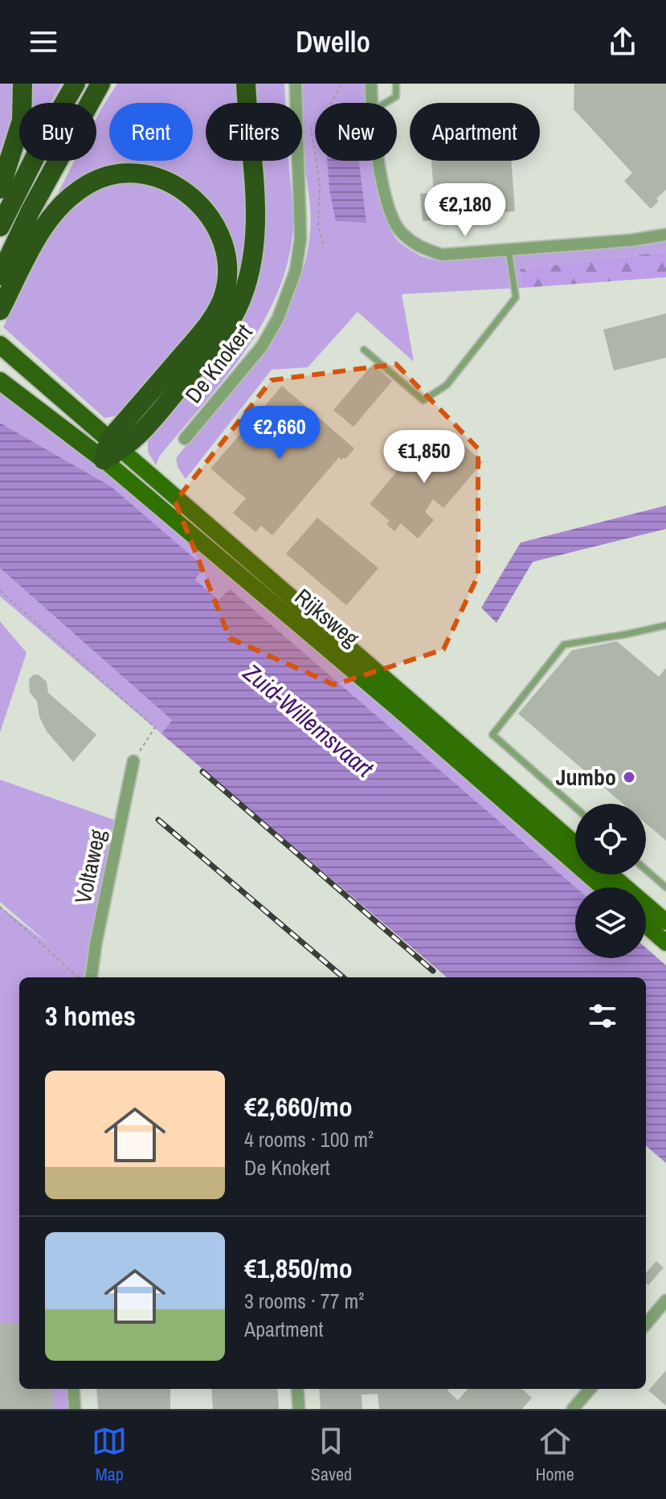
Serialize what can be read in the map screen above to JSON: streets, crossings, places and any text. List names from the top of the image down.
{
  "streets": {
    "highway": ["Rijksweg"],
    "street": ["De Knokert", "Voltaweg"]
  },
  "water": ["Zuid-Willemsvaart"],
  "places": ["Jumbo"],
  "page": {
    "header": "Dwello",
    "chip": [
      "Buy",
      "Rent",
      "Filters",
      "New",
      "Apartment"
    ],
    "price": ["€2,180", "€2,660", "€1,850"],
    "heading": "3 homes",
    "list": [
      {
        "name": "€2,660/mo",
        "note": "4 rooms · 100 m² · De Knokert"
      },
      {
        "name": "€1,850/mo",
        "note": "3 rooms · 77 m² · Apartment"
      }
    ],
    "tabs": ["Map", "Saved", "Home"]
  }
}
